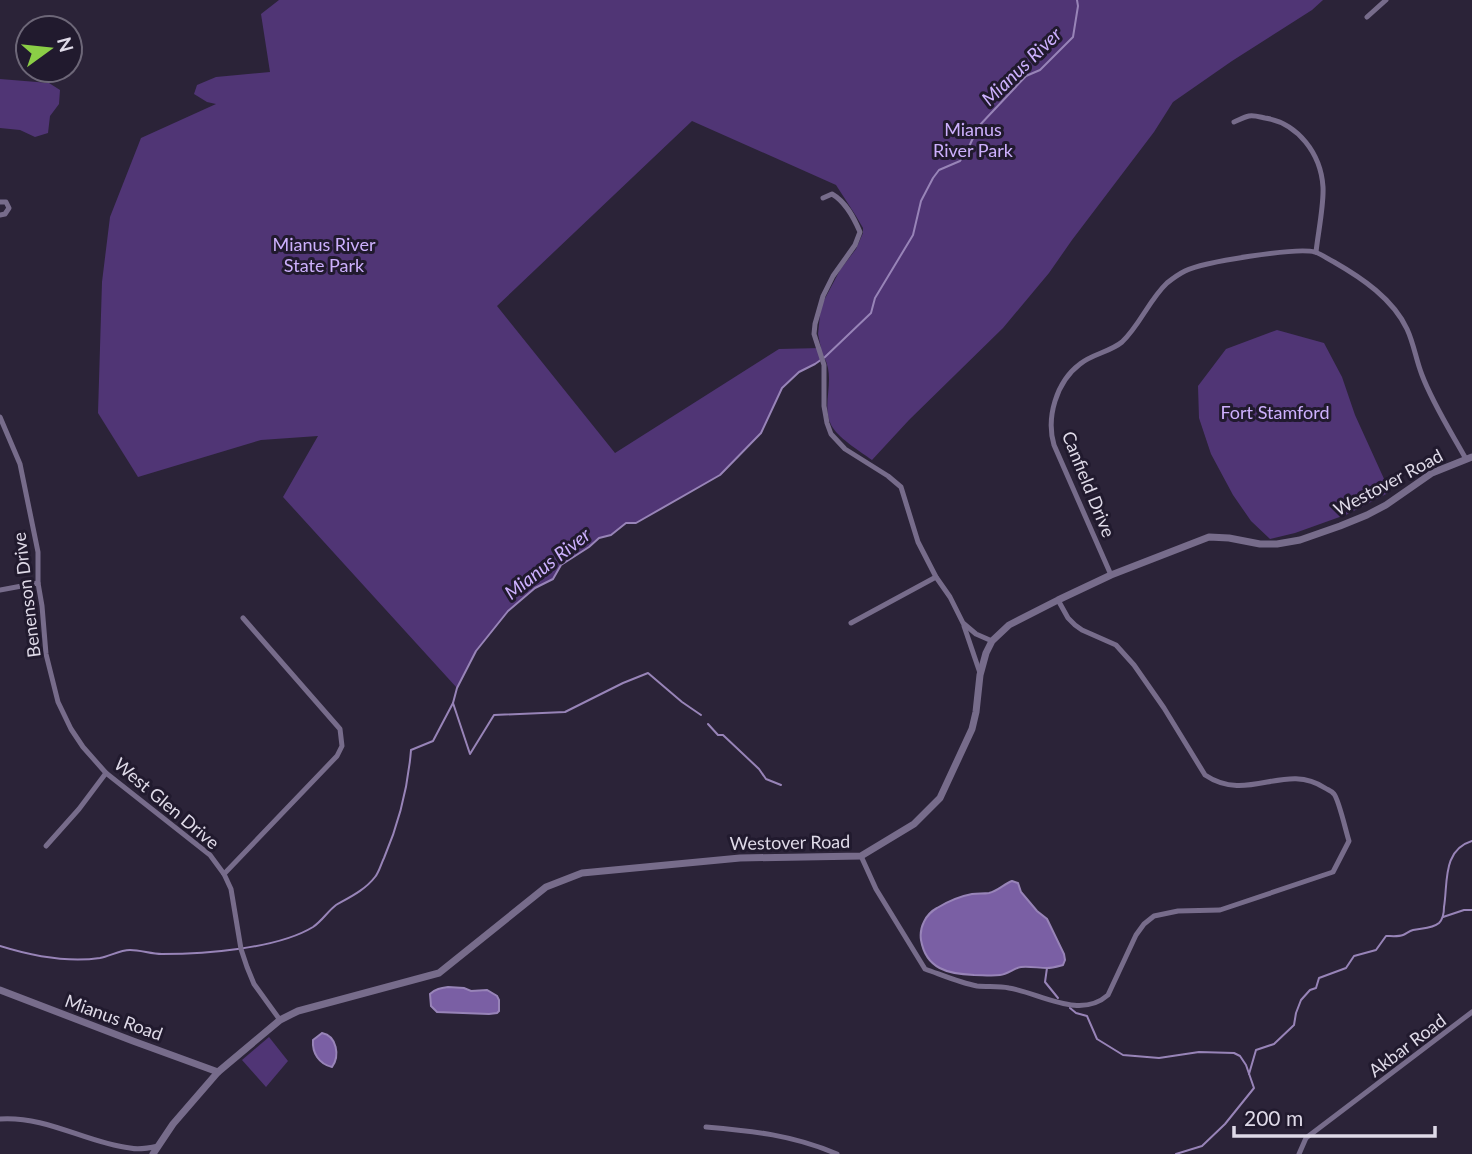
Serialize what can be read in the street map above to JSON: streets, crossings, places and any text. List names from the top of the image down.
{
  "streets": {
    "street": [
      "Westover Road",
      "Canfield Drive",
      "Benenson Drive",
      "West Glen Drive",
      "Mianus Road",
      "Akbar Road"
    ]
  },
  "crossings": [
    ["Westover Road", "Canfield Drive"],
    ["Westover Road", "West Glen Drive"],
    ["Westover Road", "Mianus Road"],
    ["Benenson Drive", "West Glen Drive"]
  ],
  "water": ["Mianus River"],
  "parks": ["Mianus River Park", "Mianus River State Park", "Fort Stamford"],
  "scale_bar": "200 m",
  "north": "right"
}
